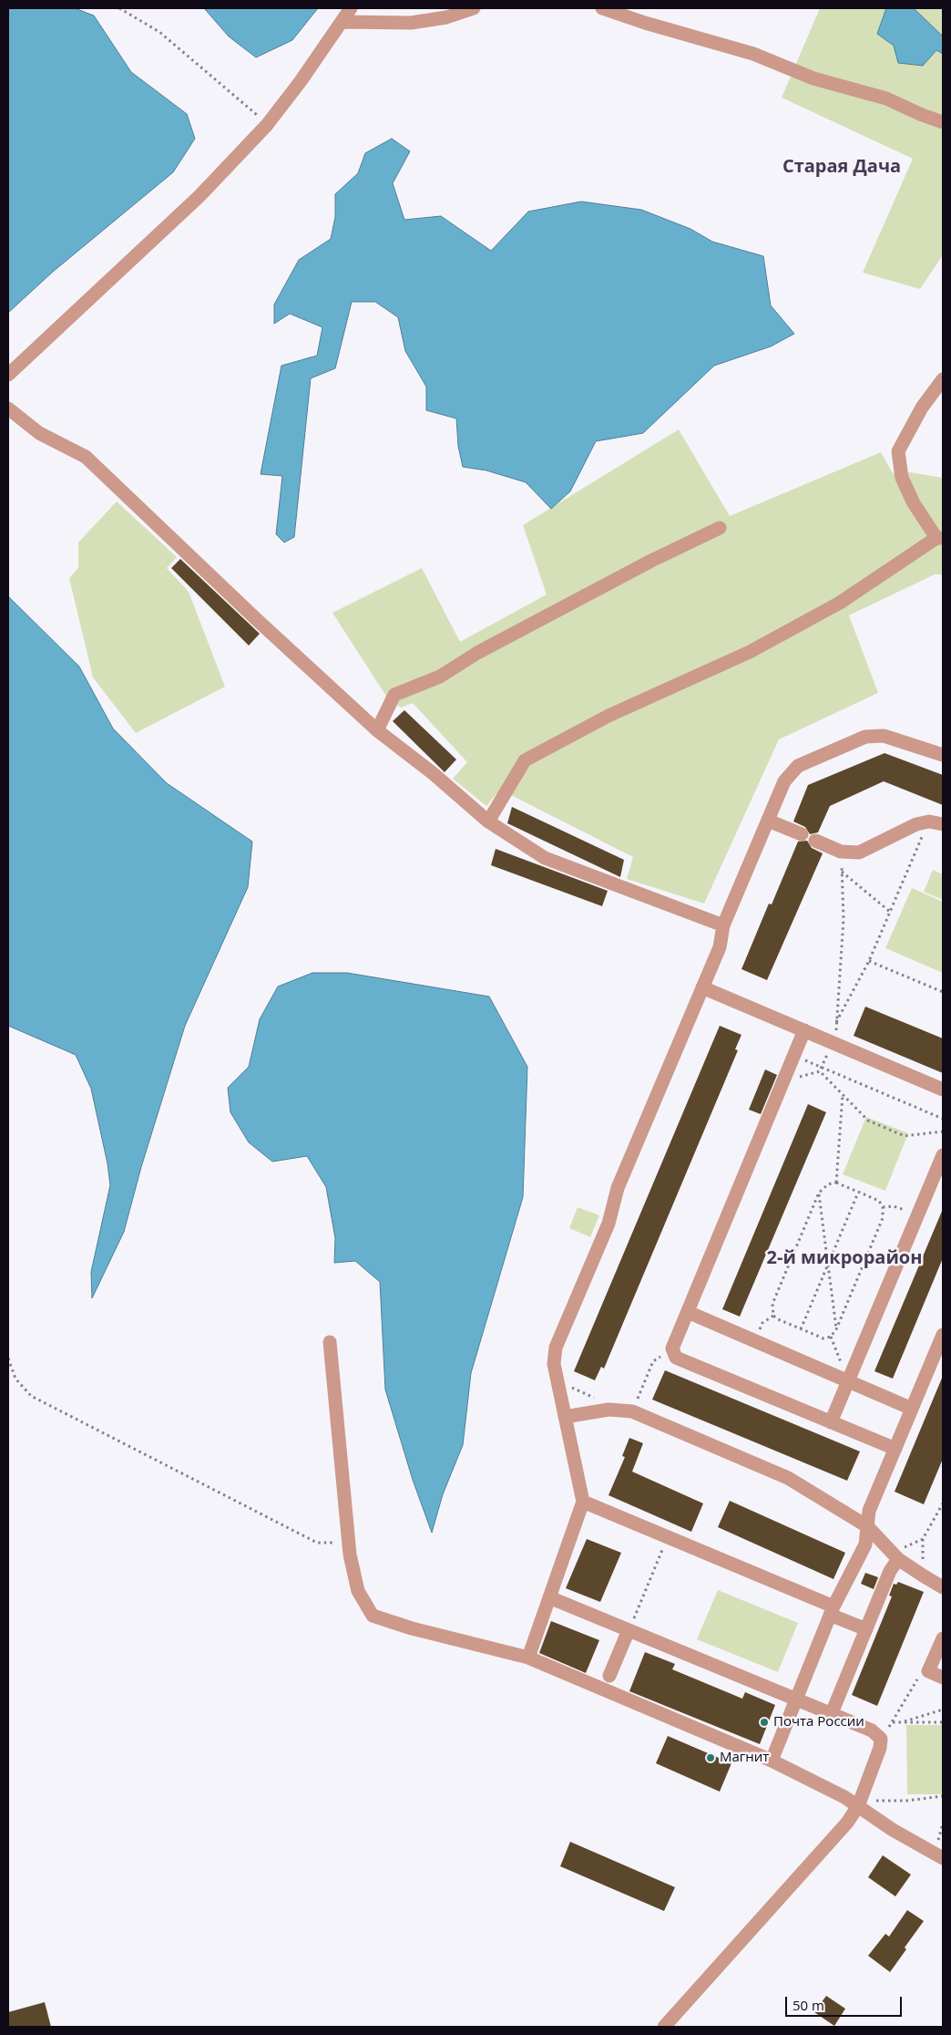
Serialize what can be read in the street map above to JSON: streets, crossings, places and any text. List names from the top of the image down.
{
  "districts": ["Старая Дача", "2-й микрорайон"],
  "places": ["Почта России", "Магнит"],
  "scale_bar": "50 m"
}
